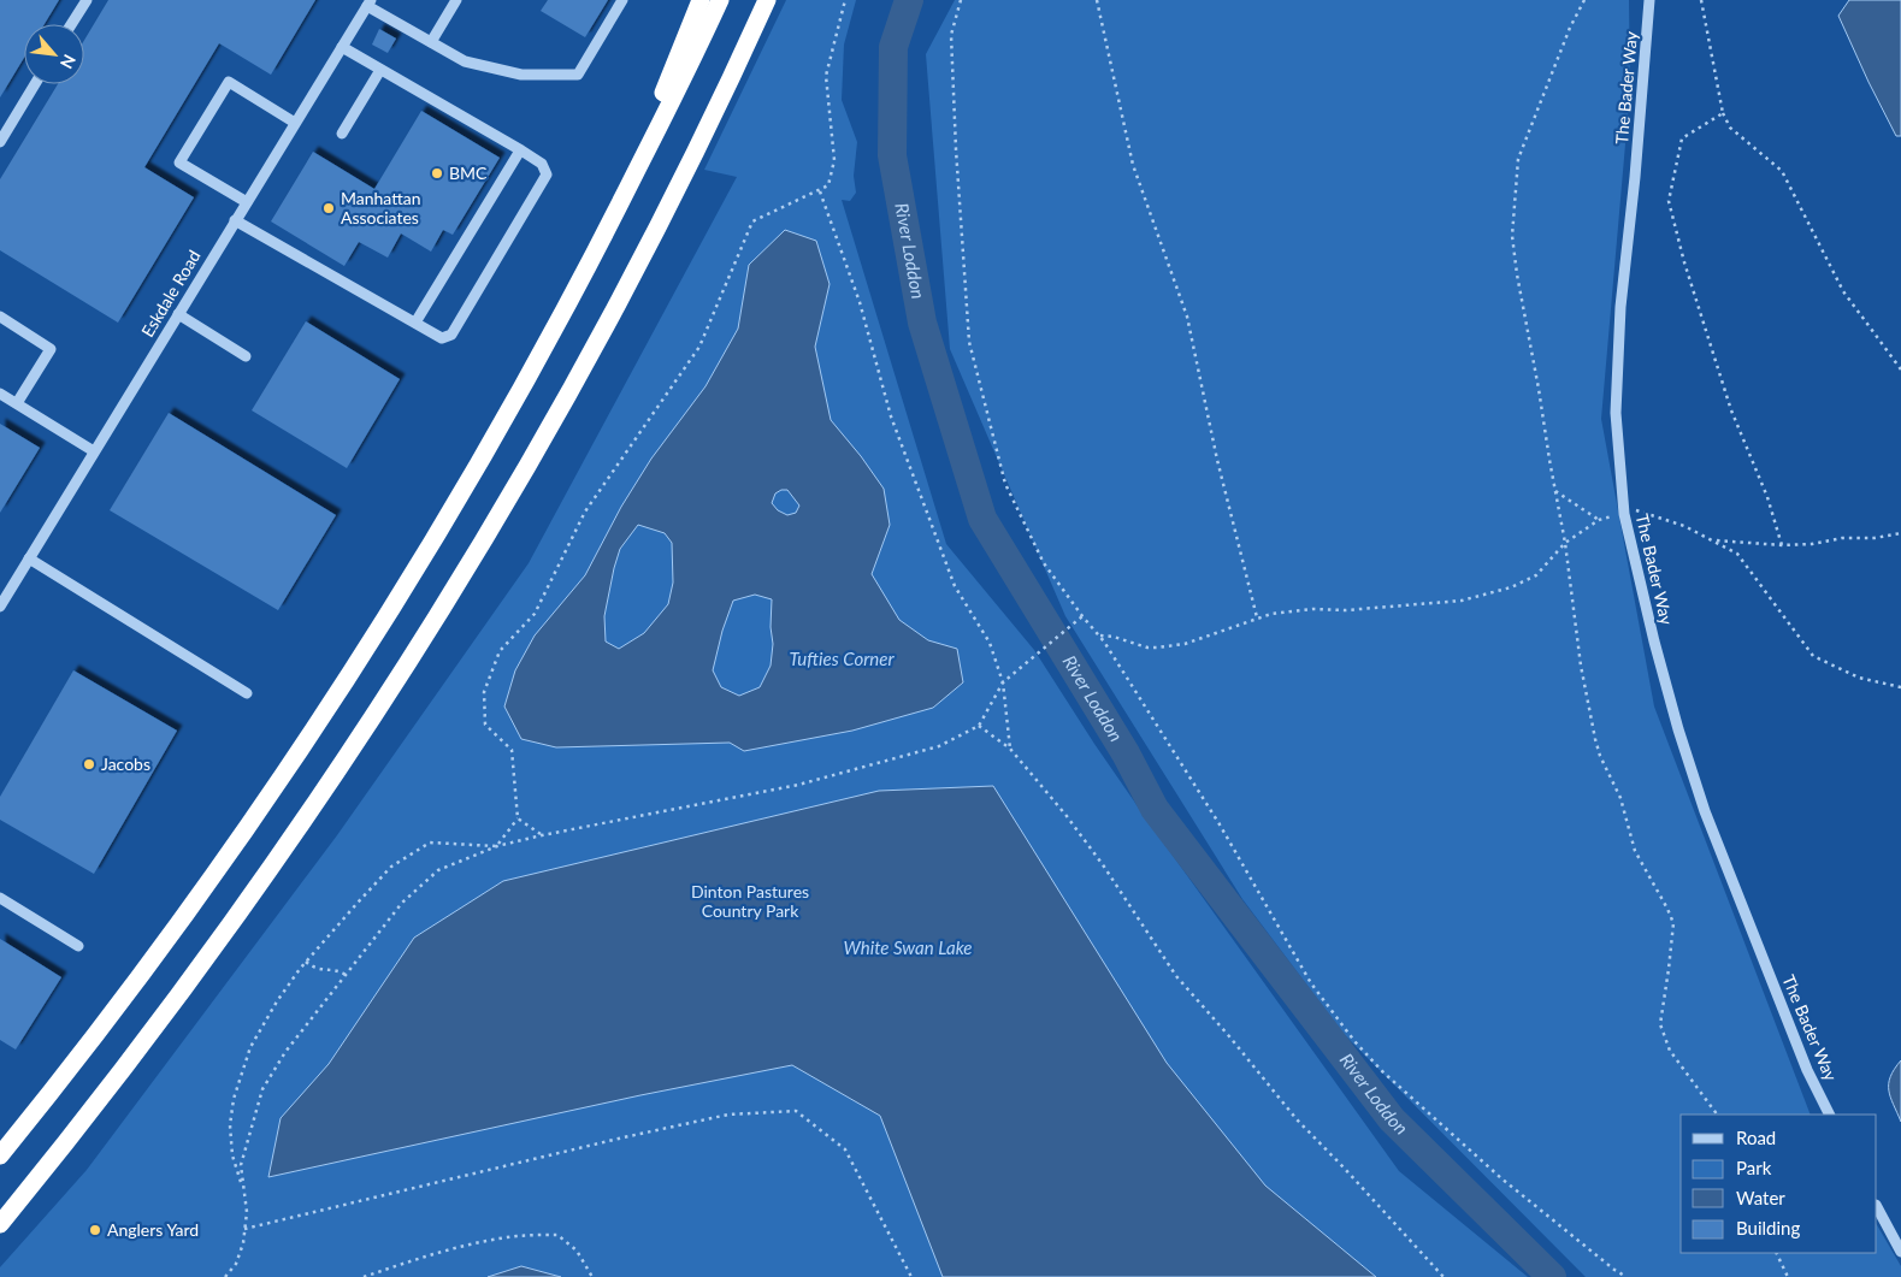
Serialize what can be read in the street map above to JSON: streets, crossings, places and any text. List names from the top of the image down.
{
  "streets": {
    "street": ["The Bader Way", "Eskdale Road"]
  },
  "water": ["River Loddon", "Tufties Corner", "White Swan Lake"],
  "parks": ["Dinton Pastures Country Park"],
  "places": [
    "BMC",
    "Manhattan Associates",
    "Jacobs",
    "Anglers Yard"
  ],
  "legend": [
    "Road",
    "Park",
    "Water",
    "Building"
  ],
  "north": "bottom right"
}
